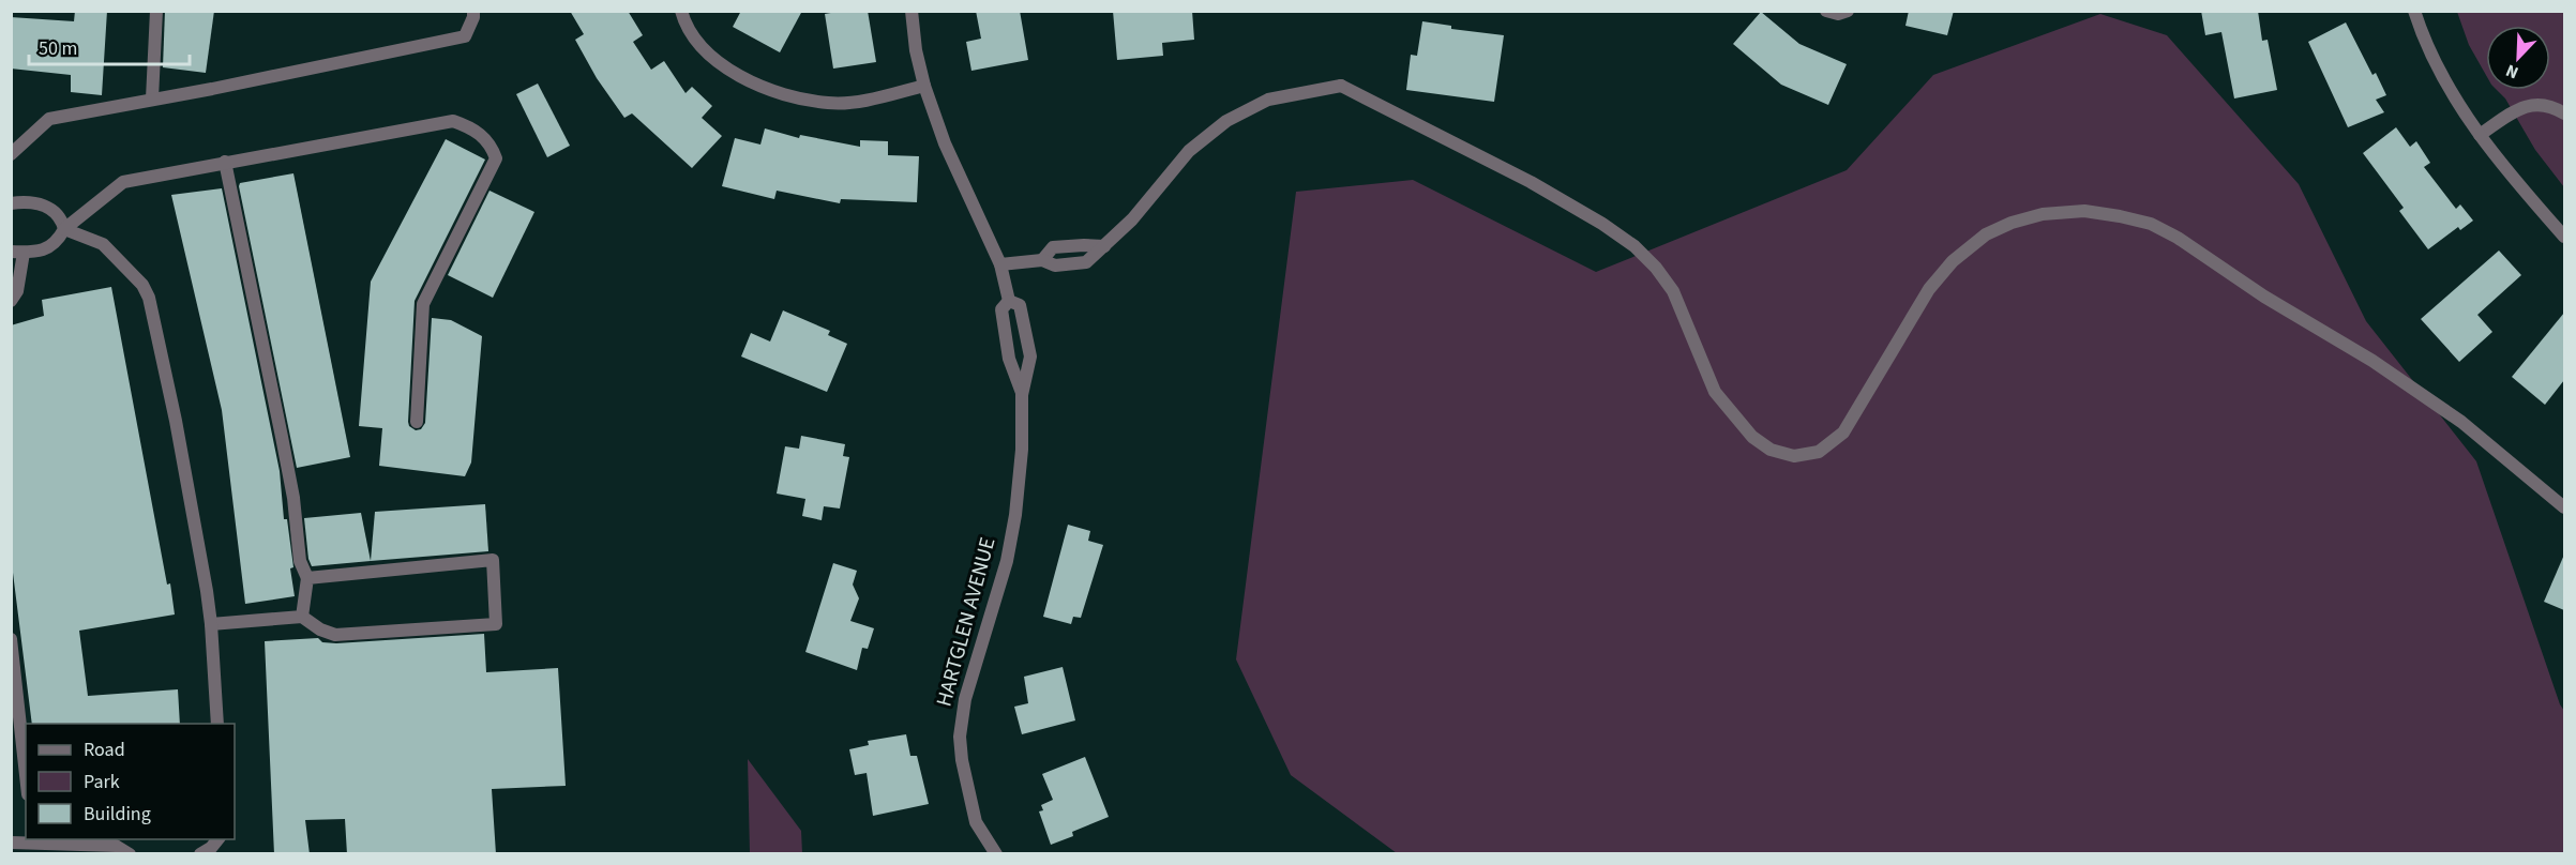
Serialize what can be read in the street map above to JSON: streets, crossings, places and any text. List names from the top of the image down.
{
  "streets": {
    "street": ["HARTGLEN AVENUE"]
  },
  "legend": ["Road", "Park", "Building"],
  "scale_bar": "50 m",
  "north": "bottom left"
}
